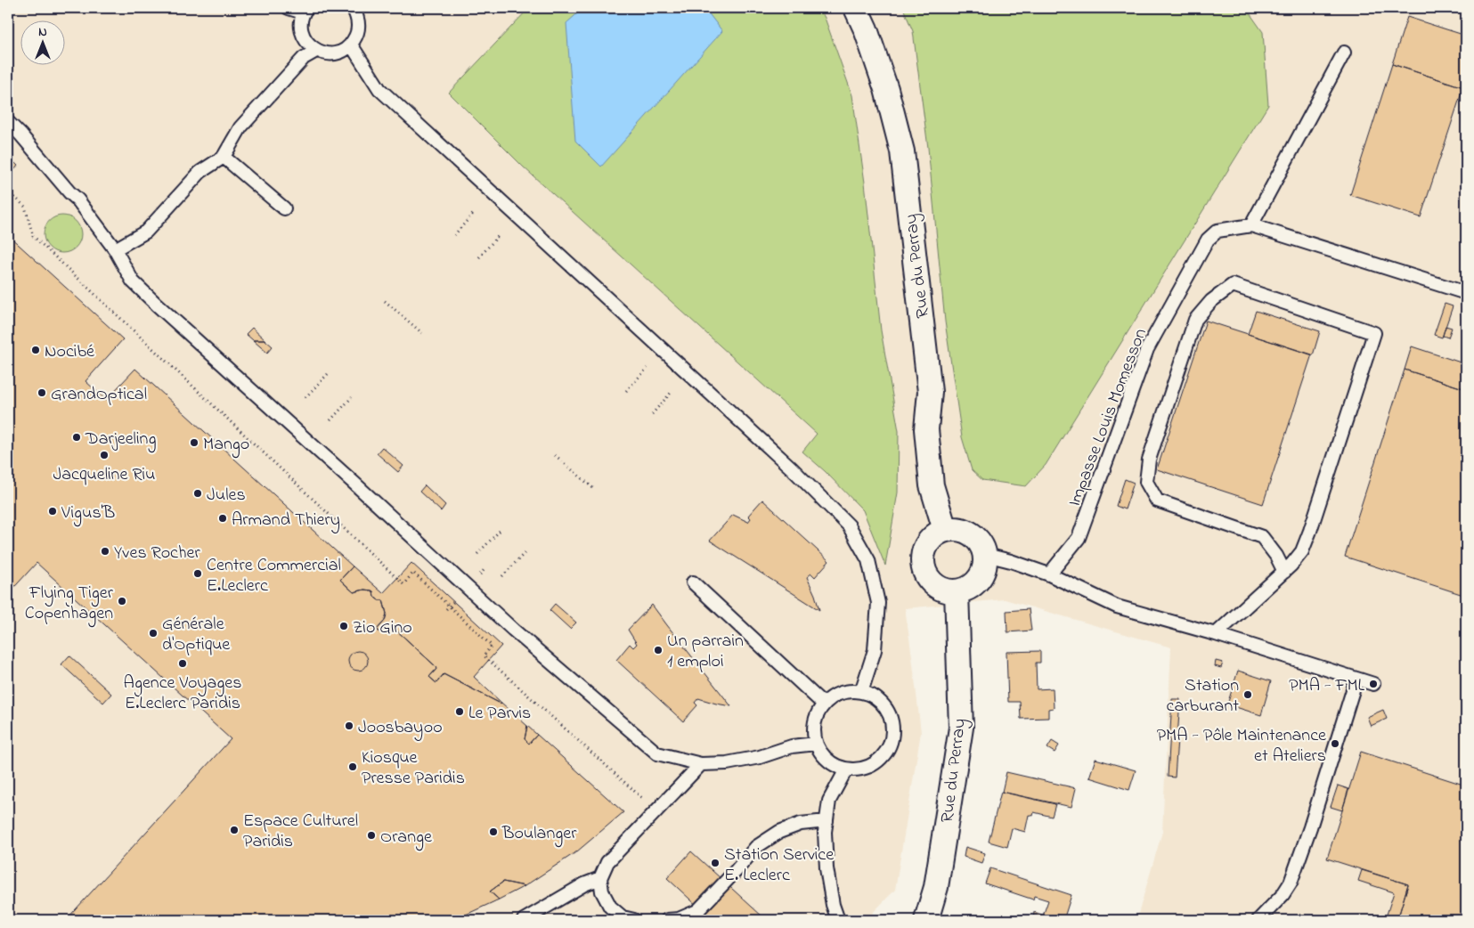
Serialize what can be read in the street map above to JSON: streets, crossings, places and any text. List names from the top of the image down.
{
  "streets": {
    "street": ["Rue du Perray"],
    "lane": ["Impasse Louis Momesson"]
  },
  "places": [
    "Nocibé",
    "GrandOptical",
    "Darjeeling",
    "Mango",
    "Jacqueline Riu",
    "Jules",
    "Vigus'B",
    "Armand Thiery",
    "Yves Rocher",
    "Centre Commercial E.Leclerc",
    "Flying Tiger Copenhagen",
    "Zio Gino",
    "Générale d'Optique",
    "Un parrain 1 emploi",
    "Agence Voyages E.Leclerc Paridis",
    "PMA - FML",
    "Station carburant",
    "Le Parvis",
    "Joosbayoo",
    "PMA - Pôle Maintenance et Ateliers",
    "Kiosque Presse Paridis",
    "Espace Culturel Paridis",
    "Boulanger",
    "Orange",
    "Station Service E. Leclerc"
  ],
  "north": "top"
}
